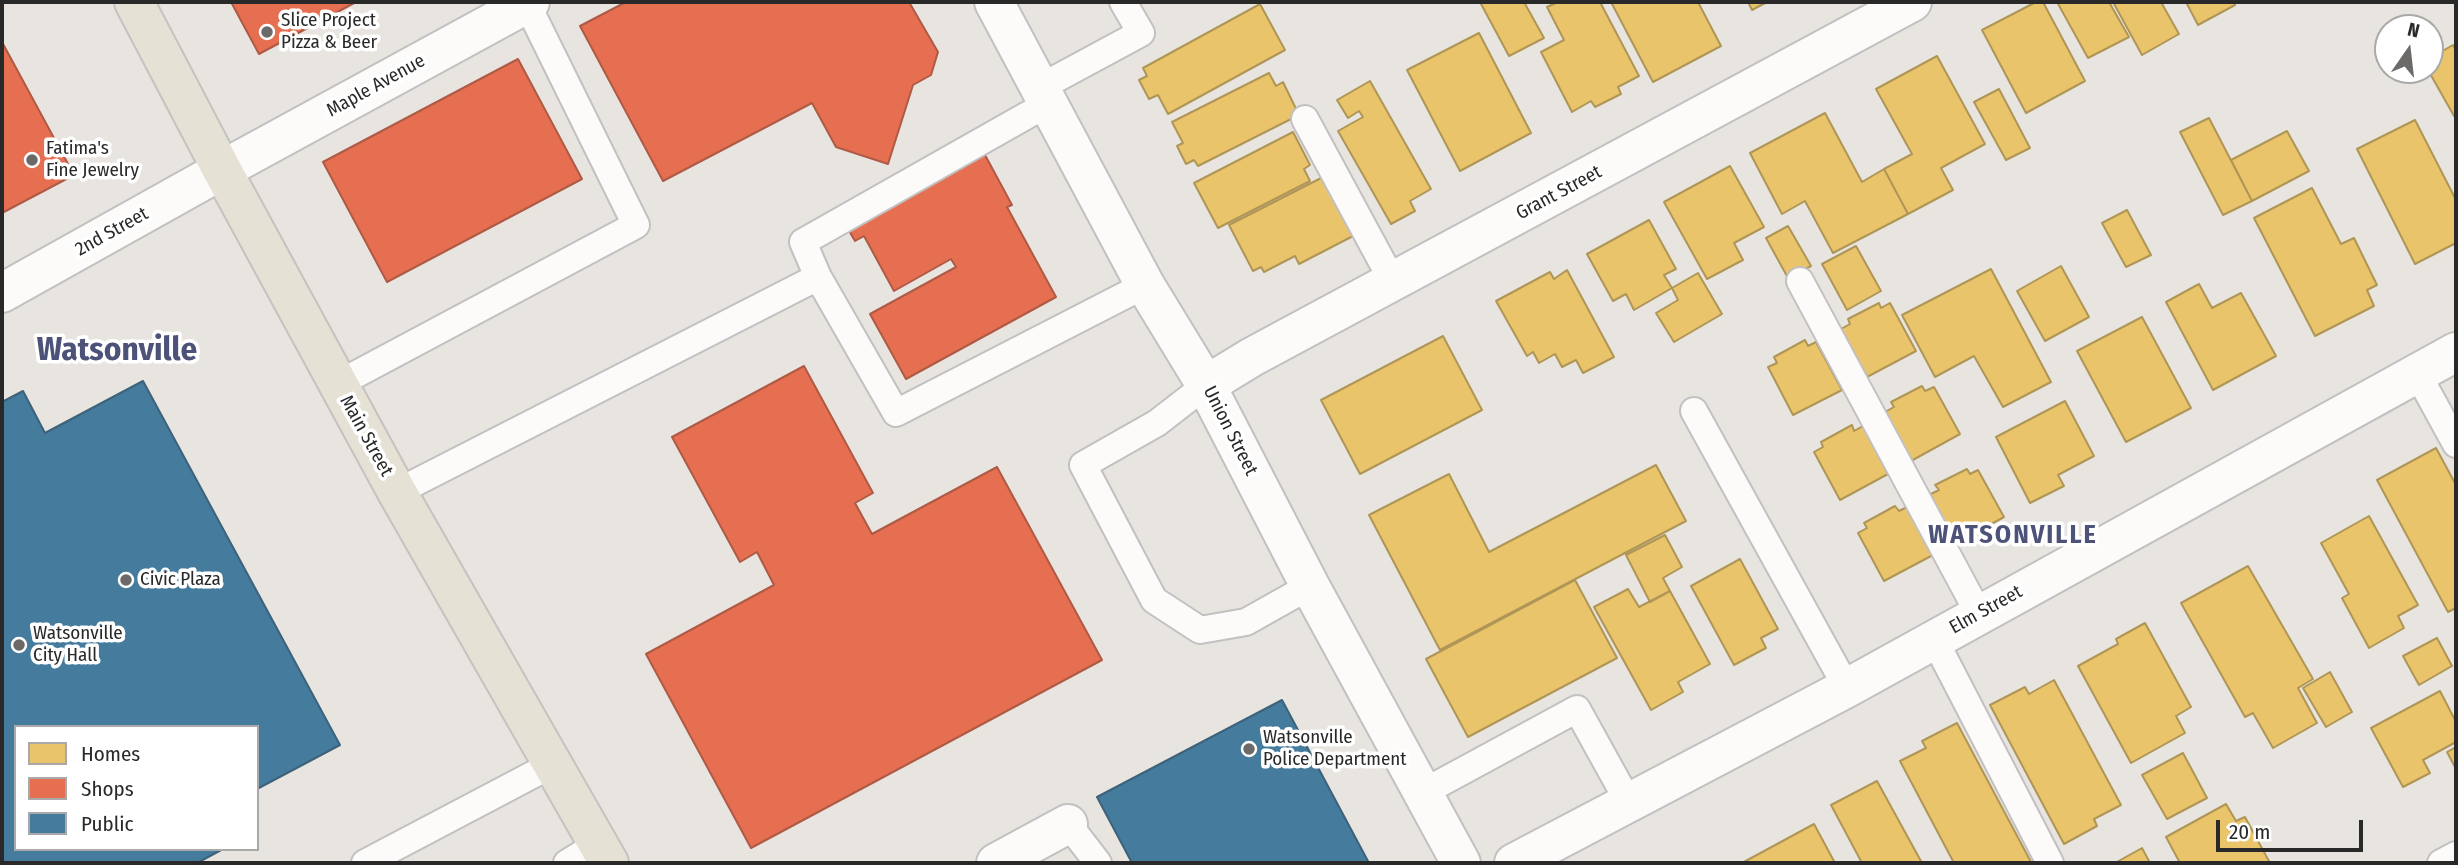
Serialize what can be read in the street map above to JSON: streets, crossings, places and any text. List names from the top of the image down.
{
  "streets": {
    "main road": ["Main Street"],
    "street": [
      "Maple Avenue",
      "Grant Street",
      "2nd Street",
      "Union Street",
      "Elm Street"
    ]
  },
  "crossings": [
    ["Maple Avenue", "2nd Street"],
    ["Maple Avenue", "Main Street"],
    ["Grant Street", "Union Street"],
    ["2nd Street", "Main Street"]
  ],
  "districts": ["Watsonville", "WATSONVILLE"],
  "places": [
    "Slice Project Pizza & Beer",
    "Fatima's Fine Jewelry",
    "Civic Plaza",
    "Watsonville City Hall",
    "Watsonville Police Department"
  ],
  "legend": ["Homes", "Shops", "Public"],
  "scale_bar": "20 m",
  "north": "top"
}
